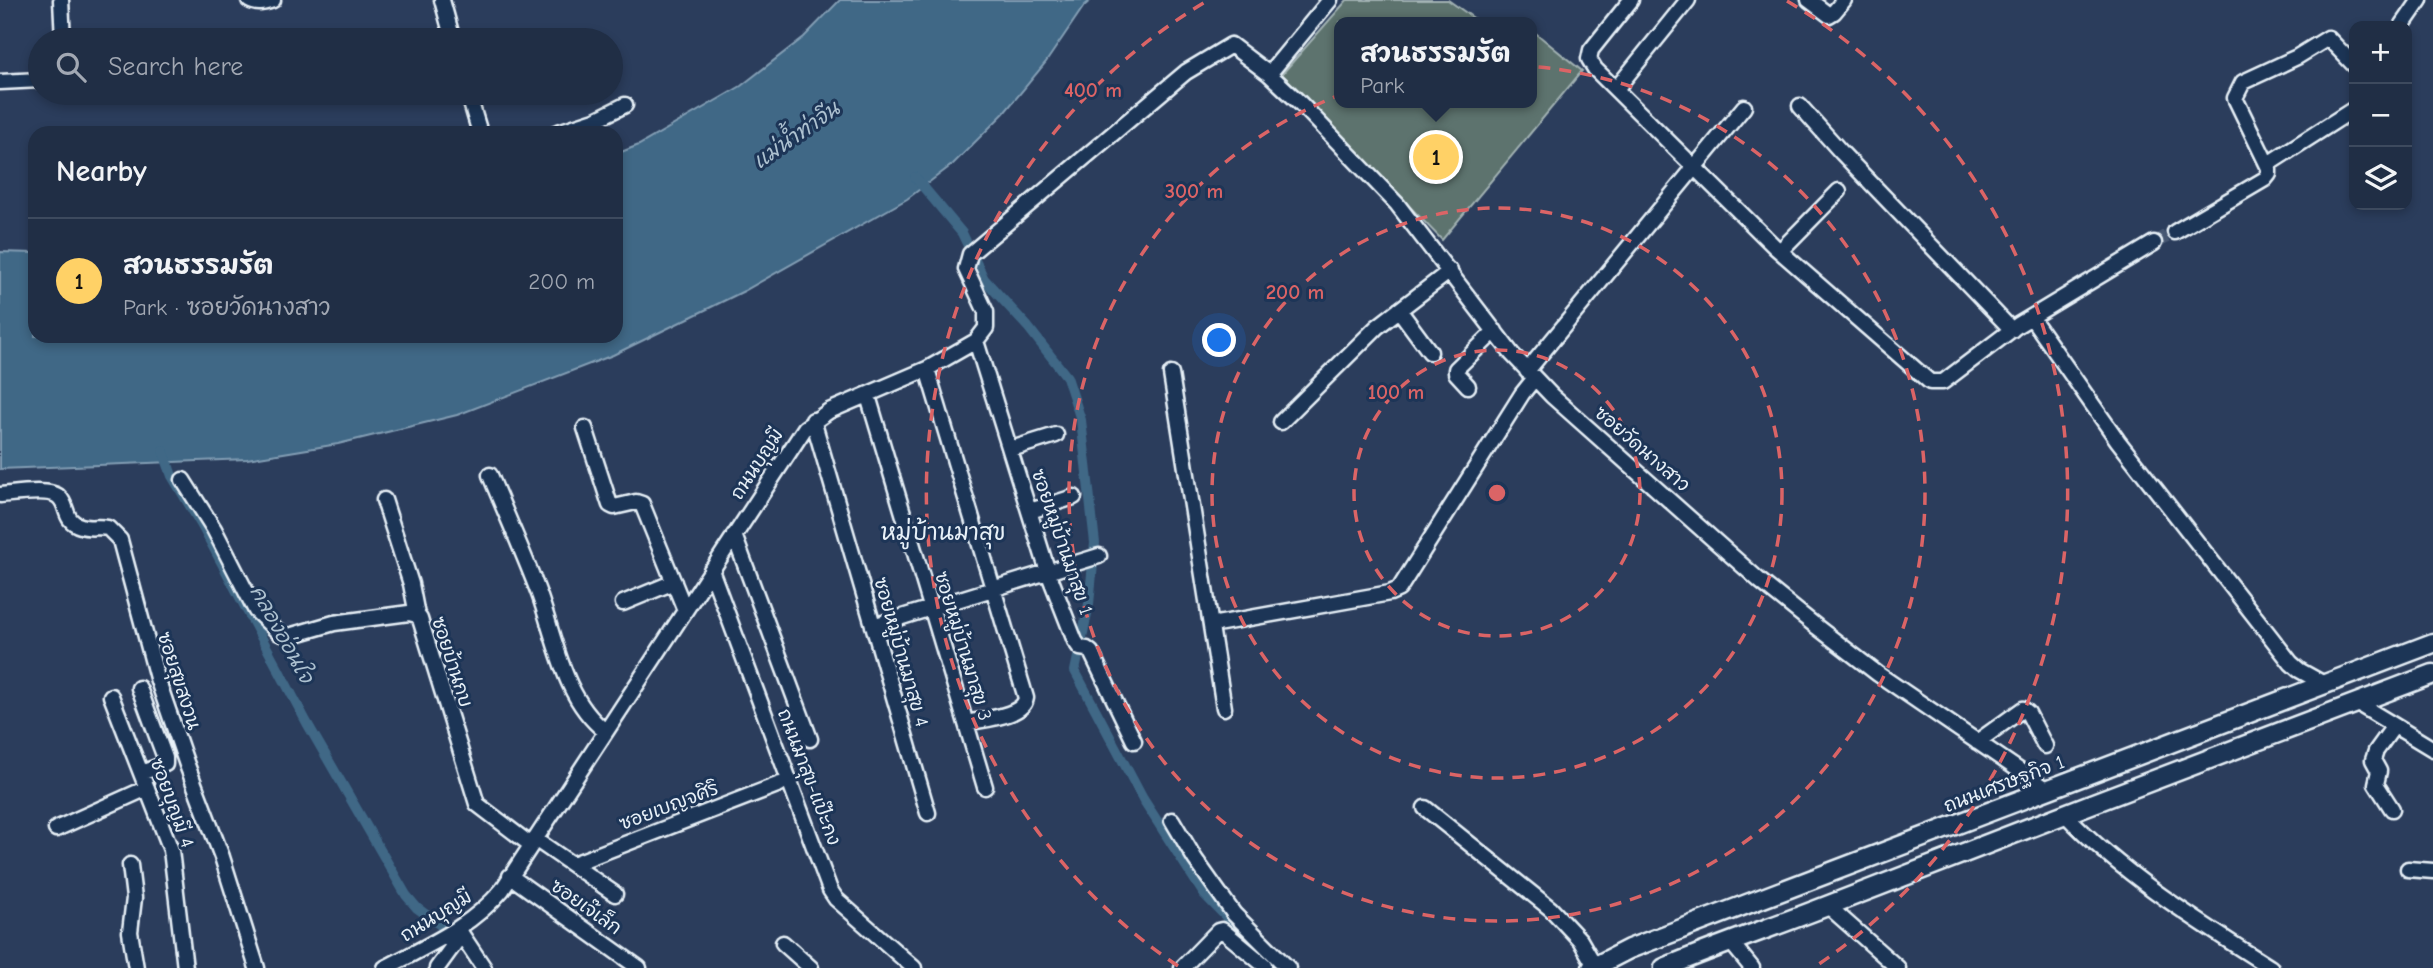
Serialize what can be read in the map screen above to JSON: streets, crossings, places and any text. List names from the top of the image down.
{
  "streets": {
    "main road": ["ถนนเศรษฐกิจ 1"],
    "street": [
      "ซอยวัดนางสาว",
      "ถนนบุญมี",
      "ซอยหมู่บ้านมาสุข 1",
      "ซอยหมู่บ้านมาสุข 3",
      "ซอยหมู่บ้านมาสุข 4",
      "ซอยบ้านกบ",
      "ซอยสุขสงวน",
      "ถนนมาสุข-แป๊ะกง",
      "ซอยบุญมี 4",
      "ซอยเบญจศิริ",
      "ซอยเจ๊เล็ก"
    ]
  },
  "crossings": [
    ["ซอยวัดนางสาว", "ถนนบุญมี"],
    ["ซอยวัดนางสาว", "ซอยหมู่บ้านมาสุข 1"],
    ["ซอยวัดนางสาว", "ถนนเศรษฐกิจ 1"],
    ["ถนนบุญมี", "ซอยหมู่บ้านมาสุข 1"],
    ["ถนนบุญมี", "ซอยหมู่บ้านมาสุข 3"],
    ["ถนนบุญมี", "ซอยหมู่บ้านมาสุข 4"],
    ["ถนนบุญมี", "ซอยบ้านกบ"],
    ["ถนนบุญมี", "ถนนมาสุข-แป๊ะกง"],
    ["ถนนบุญมี", "ซอยเจ๊เล็ก"]
  ],
  "districts": ["หมู่บ้านมาสุข"],
  "water": ["แม่น้ำท่าจีน", "คลองอ่อนใจ"],
  "page": {
    "popup": ["สวนธรรมรัต", "Park"],
    "map_buttons": ["+", "−"],
    "search": "Search here",
    "heading": "Nearby",
    "pins": "1",
    "list": [
      {
        "mark": "1",
        "name": "สวนธรรมรัต",
        "note": "Park · ซอยวัดนางสาว",
        "value": "200 m"
      }
    ]
  },
  "rings": [
    "400 m",
    "300 m",
    "200 m",
    "100 m"
  ]
}
